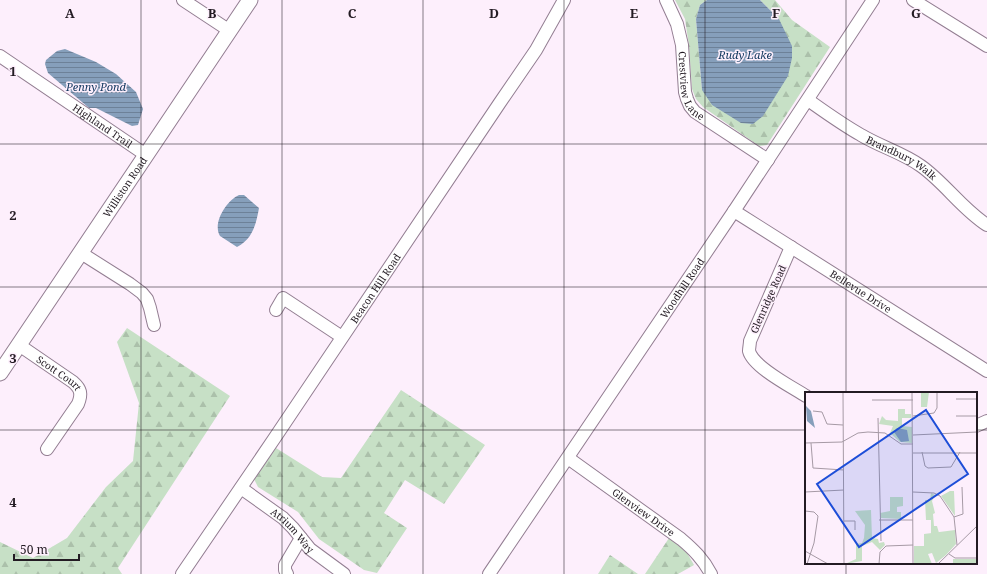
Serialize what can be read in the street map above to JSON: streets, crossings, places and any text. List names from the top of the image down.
{
  "streets": {
    "main road": ["Williston Road"],
    "street": [
      "Crestview Lane",
      "Highland Trail",
      "Brandbury Walk",
      "Beacon Hill Road",
      "Woodhill Road",
      "Bellevue Drive",
      "Glenridge Road",
      "Scott Court",
      "Glenview Drive",
      "Atrium Way"
    ]
  },
  "crossings": [
    ["Crestview Lane", "Woodhill Road"],
    ["Highland Trail", "Williston Road"],
    ["Brandbury Walk", "Woodhill Road"],
    ["Williston Road", "Scott Court"],
    ["Beacon Hill Road", "Atrium Way"],
    ["Woodhill Road", "Bellevue Drive"],
    ["Woodhill Road", "Glenview Drive"],
    ["Bellevue Drive", "Glenridge Road"]
  ],
  "water": ["Rudy Lake", "Penny Pond"],
  "scale_bar": "50 m",
  "grid": {
    "columns": [
      "A",
      "B",
      "C",
      "D",
      "E",
      "F",
      "G"
    ],
    "rows": [
      "1",
      "2",
      "3",
      "4"
    ]
  }
}
